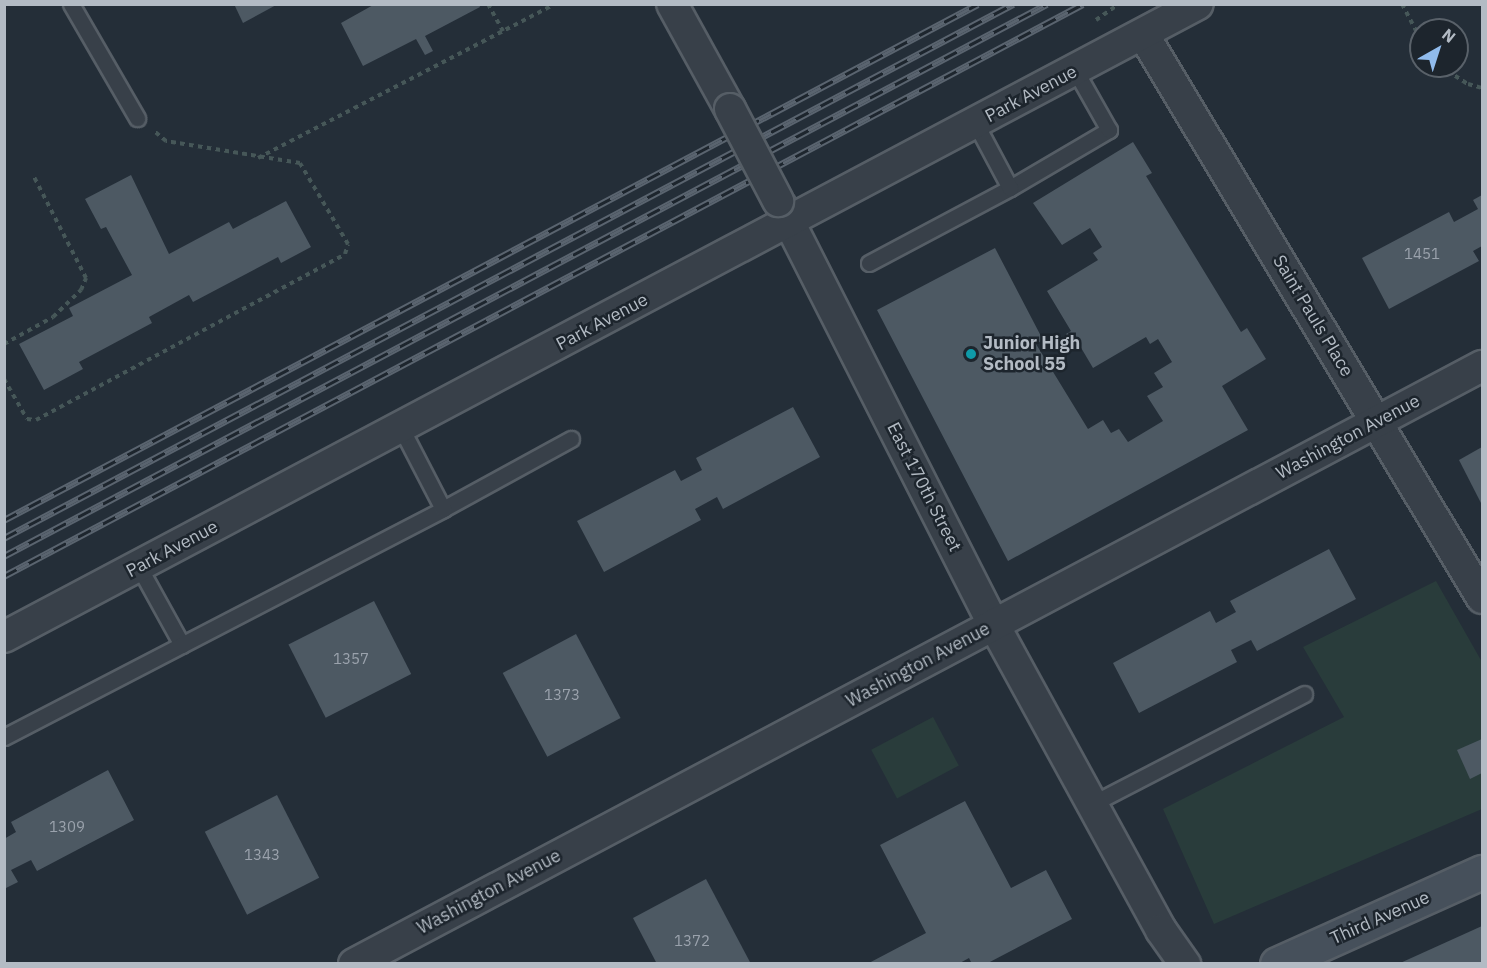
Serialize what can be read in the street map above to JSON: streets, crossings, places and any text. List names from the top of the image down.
{
  "streets": {
    "main road": ["Third Avenue"],
    "street": [
      "Park Avenue",
      "Saint Pauls Place",
      "Washington Avenue",
      "East 170th Street"
    ]
  },
  "crossings": [
    ["Park Avenue", "Saint Pauls Place"],
    ["Park Avenue", "East 170th Street"],
    ["Saint Pauls Place", "Washington Avenue"],
    ["Washington Avenue", "East 170th Street"]
  ],
  "places": ["Junior High School 55"],
  "house_numbers": [
    "1451",
    "1357",
    "1373",
    "1309",
    "1343",
    "1372"
  ],
  "north": "top right"
}
